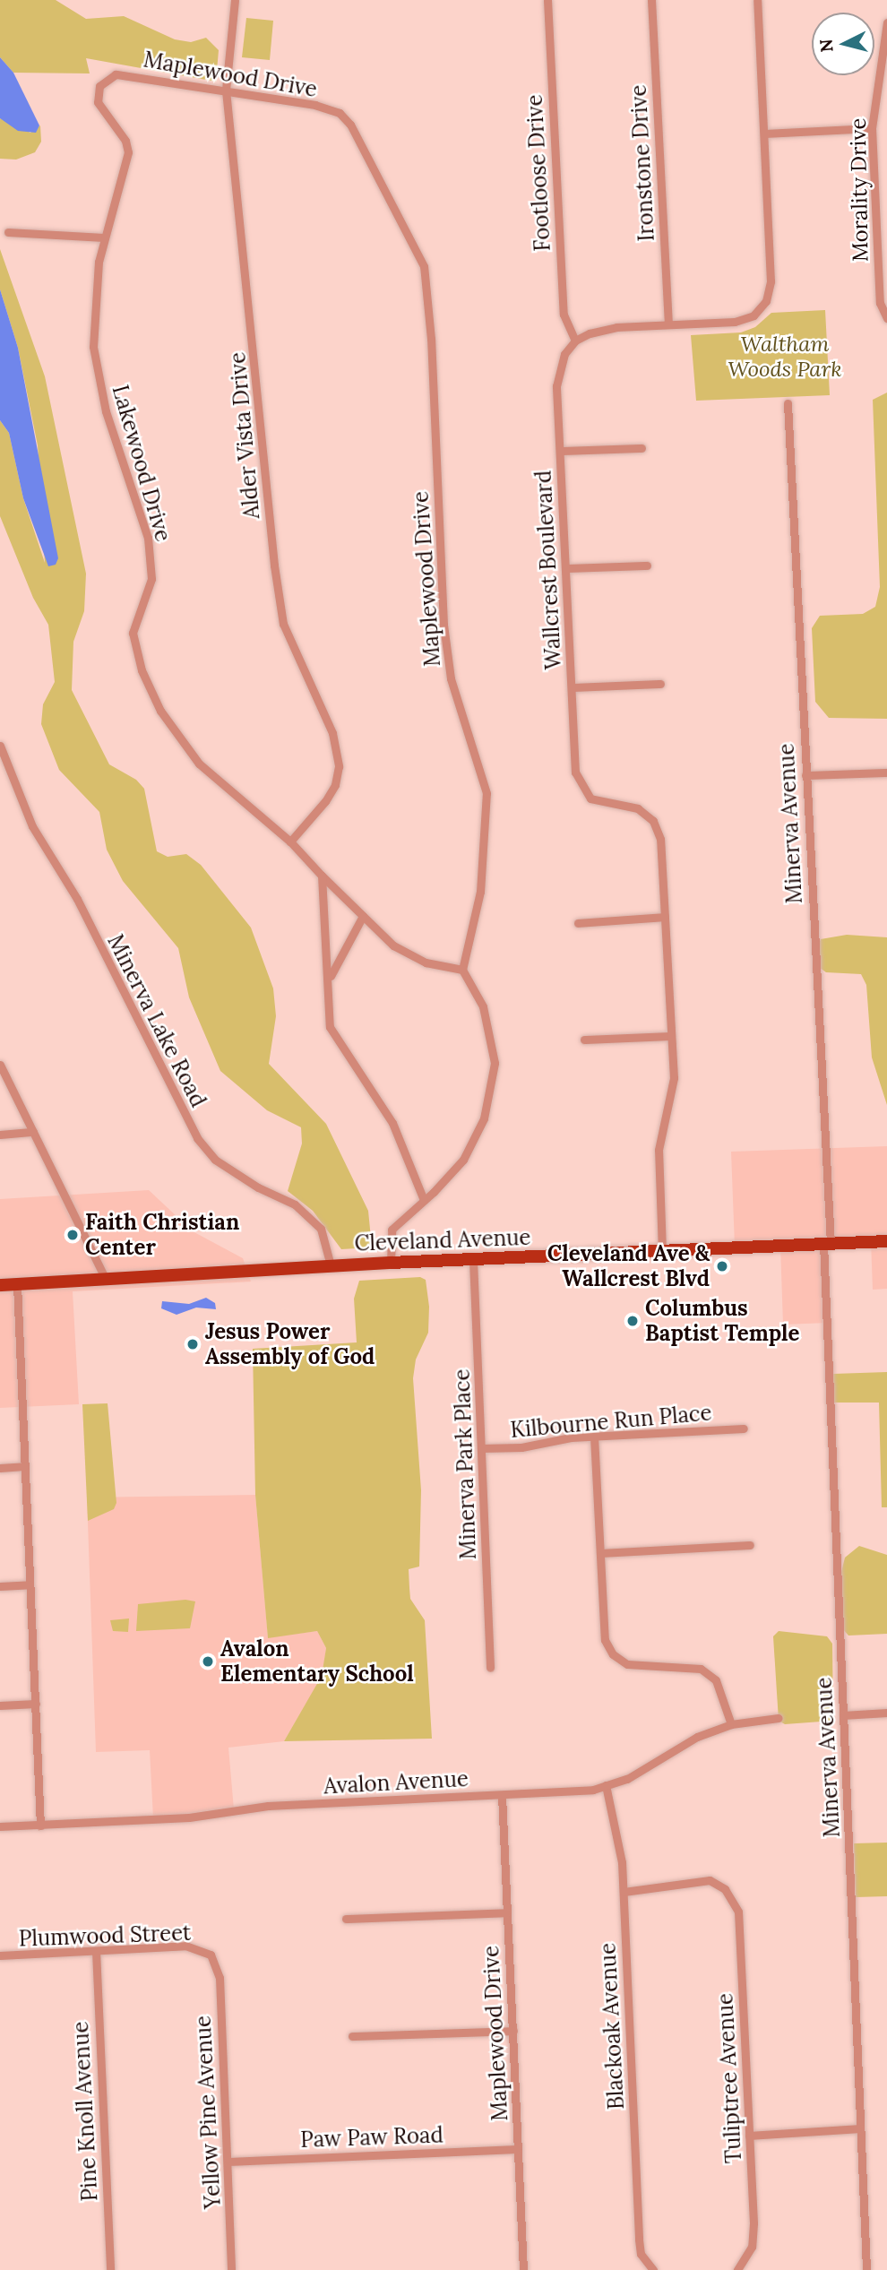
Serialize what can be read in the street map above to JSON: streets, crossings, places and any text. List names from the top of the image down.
{
  "streets": {
    "main road": ["Cleveland Avenue"],
    "street": [
      "Maplewood Drive",
      "Ironstone Drive",
      "Footloose Drive",
      "Morality Drive",
      "Alder Vista Drive",
      "Lakewood Drive",
      "Wallcrest Boulevard",
      "Minerva Avenue",
      "Minerva Lake Road",
      "Kilbourne Run Place",
      "Minerva Park Place",
      "Avalon Avenue",
      "Plumwood Street",
      "Blackoak Avenue",
      "Tuliptree Avenue",
      "Pine Knoll Avenue",
      "Yellow Pine Avenue",
      "Paw Paw Road"
    ]
  },
  "crossings": [
    ["Maplewood Drive", "Alder Vista Drive"],
    ["Maplewood Drive", "Lakewood Drive"],
    ["Maplewood Drive", "Avalon Avenue"],
    ["Maplewood Drive", "Paw Paw Road"],
    ["Footloose Drive", "Wallcrest Boulevard"],
    ["Alder Vista Drive", "Lakewood Drive"],
    ["Wallcrest Boulevard", "Cleveland Avenue"],
    ["Minerva Avenue", "Cleveland Avenue"],
    ["Minerva Lake Road", "Cleveland Avenue"],
    ["Cleveland Avenue", "Minerva Park Place"],
    ["Kilbourne Run Place", "Minerva Park Place"],
    ["Avalon Avenue", "Blackoak Avenue"],
    ["Plumwood Street", "Pine Knoll Avenue"],
    ["Plumwood Street", "Yellow Pine Avenue"],
    ["Blackoak Avenue", "Tuliptree Avenue"],
    ["Yellow Pine Avenue", "Paw Paw Road"]
  ],
  "parks": ["Waltham Woods Park"],
  "places": [
    "Faith Christian Center",
    "Cleveland Ave & Wallcrest Blvd",
    "Columbus Baptist Temple",
    "Jesus Power Assembly of God",
    "Avalon Elementary School"
  ],
  "north": "left"
}
